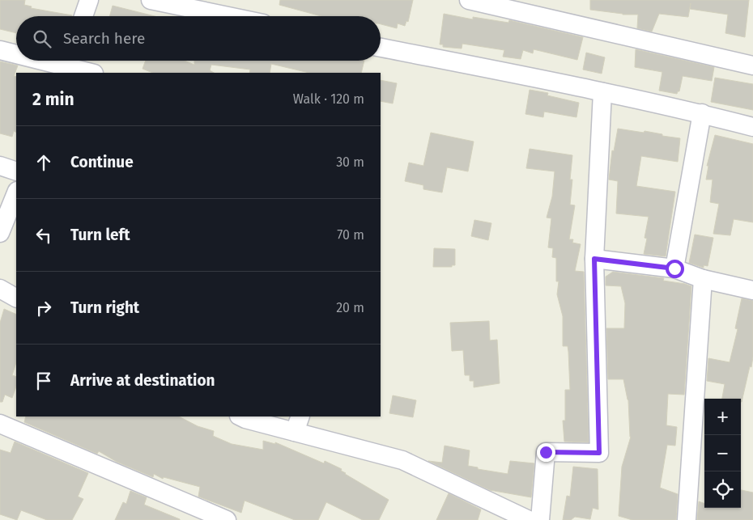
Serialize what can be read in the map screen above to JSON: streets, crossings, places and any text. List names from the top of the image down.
{
  "page": {
    "search": "Search here",
    "heading": ["2 min", "Walk · 120 m"],
    "list": [
      ["Continue", "30 m"],
      ["Turn left", "70 m"],
      ["Turn right", "20 m"],
      "Arrive at destination"
    ],
    "map_buttons": ["+", "−"]
  }
}
